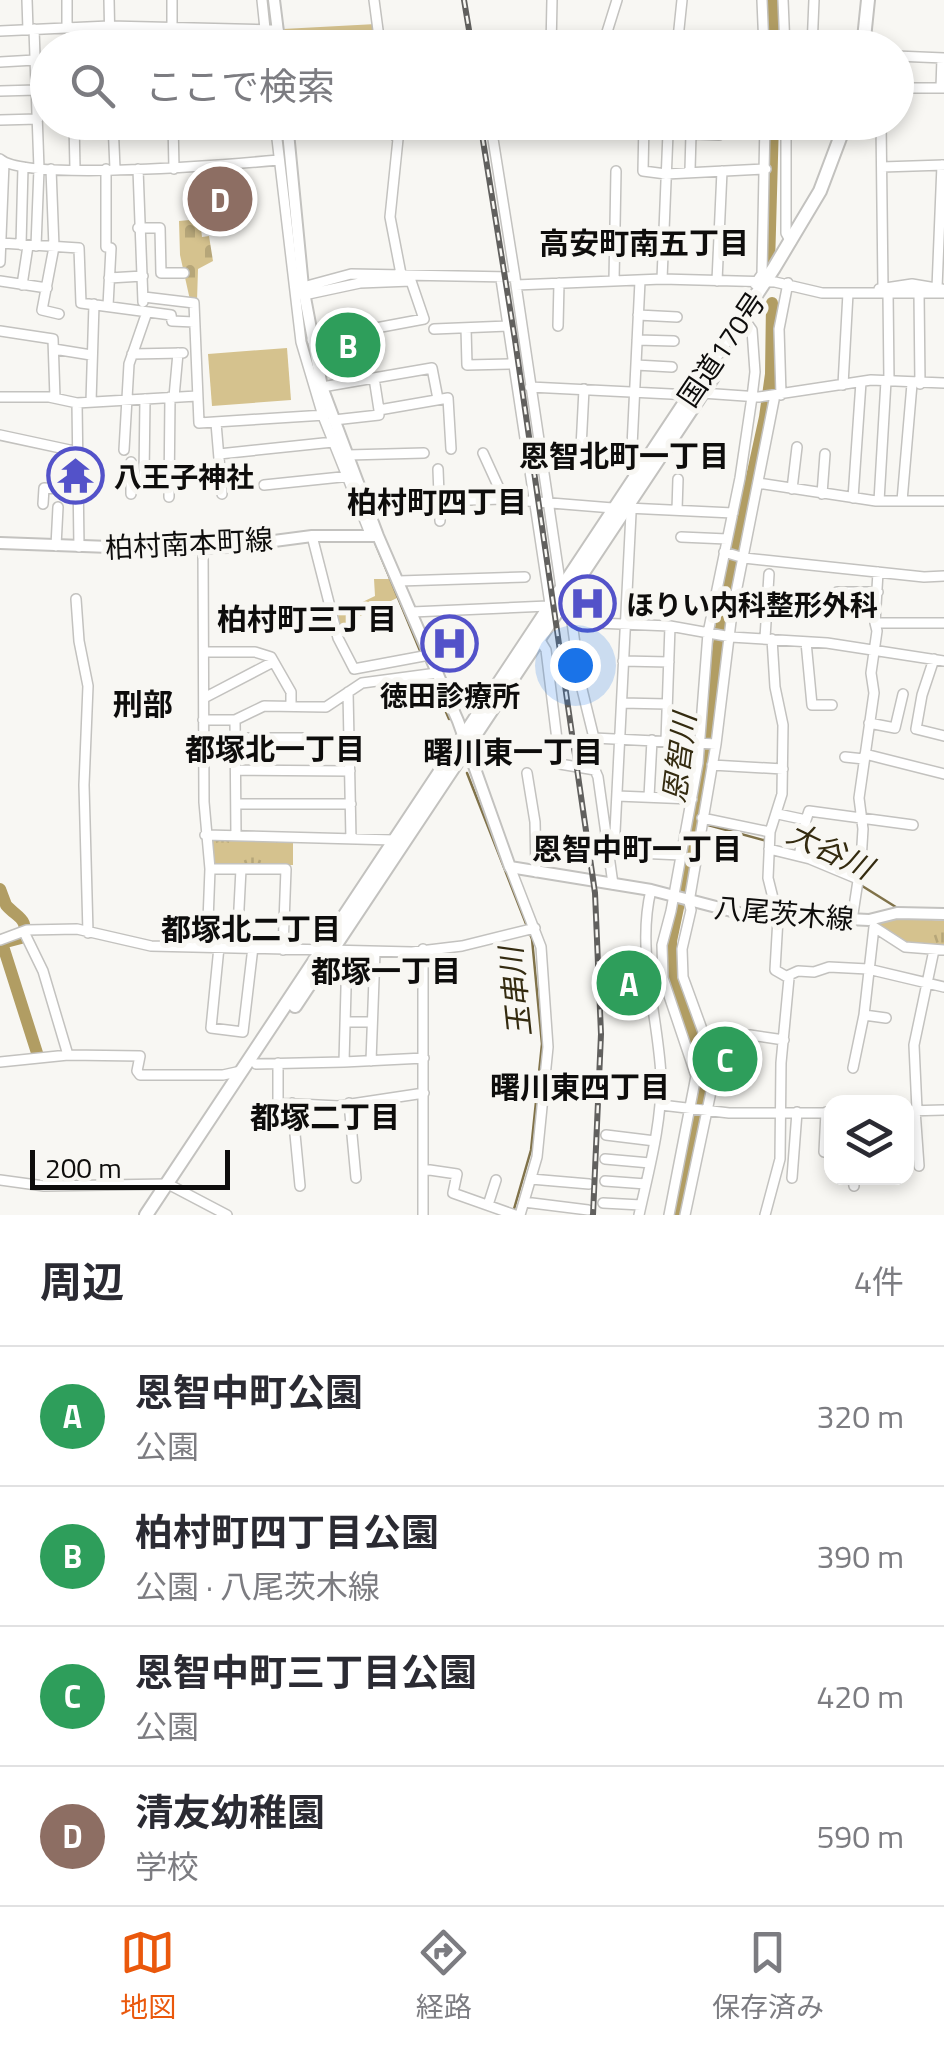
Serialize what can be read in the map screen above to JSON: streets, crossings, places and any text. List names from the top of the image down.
{
  "streets": {
    "highway": ["国道170号"],
    "main road": ["柏村南本町線", "八尾茨木線"]
  },
  "districts": [
    "高安町南五丁目",
    "恩智北町一丁目",
    "柏村町四丁目",
    "柏村町三丁目",
    "刑部",
    "都塚北一丁目",
    "曙川東一丁目",
    "恩智中町一丁目",
    "都塚北二丁目",
    "都塚一丁目",
    "曙川東四丁目",
    "都塚二丁目"
  ],
  "water": ["恩智川", "大谷川", "玉串川"],
  "places": {
    "temple": ["八王子神社"],
    "hospital": ["ほりい内科整形外科", "徳田診療所"]
  },
  "scale_bar": "200 m",
  "page": {
    "search": "ここで検索",
    "pins": [
      "D",
      "B",
      "A",
      "C"
    ],
    "scale": "200 m",
    "heading": ["周辺", "4件"],
    "list": [
      {
        "mark": "A",
        "name": "恩智中町公園",
        "note": "公園",
        "value": "320 m"
      },
      {
        "mark": "B",
        "name": "柏村町四丁目公園",
        "note": "公園 · 八尾茨木線",
        "value": "390 m"
      },
      {
        "mark": "C",
        "name": "恩智中町三丁目公園",
        "note": "公園",
        "value": "420 m"
      },
      {
        "mark": "D",
        "name": "清友幼稚園",
        "note": "学校",
        "value": "590 m"
      }
    ],
    "nav": ["地図", "経路", "保存済み"]
  }
}
